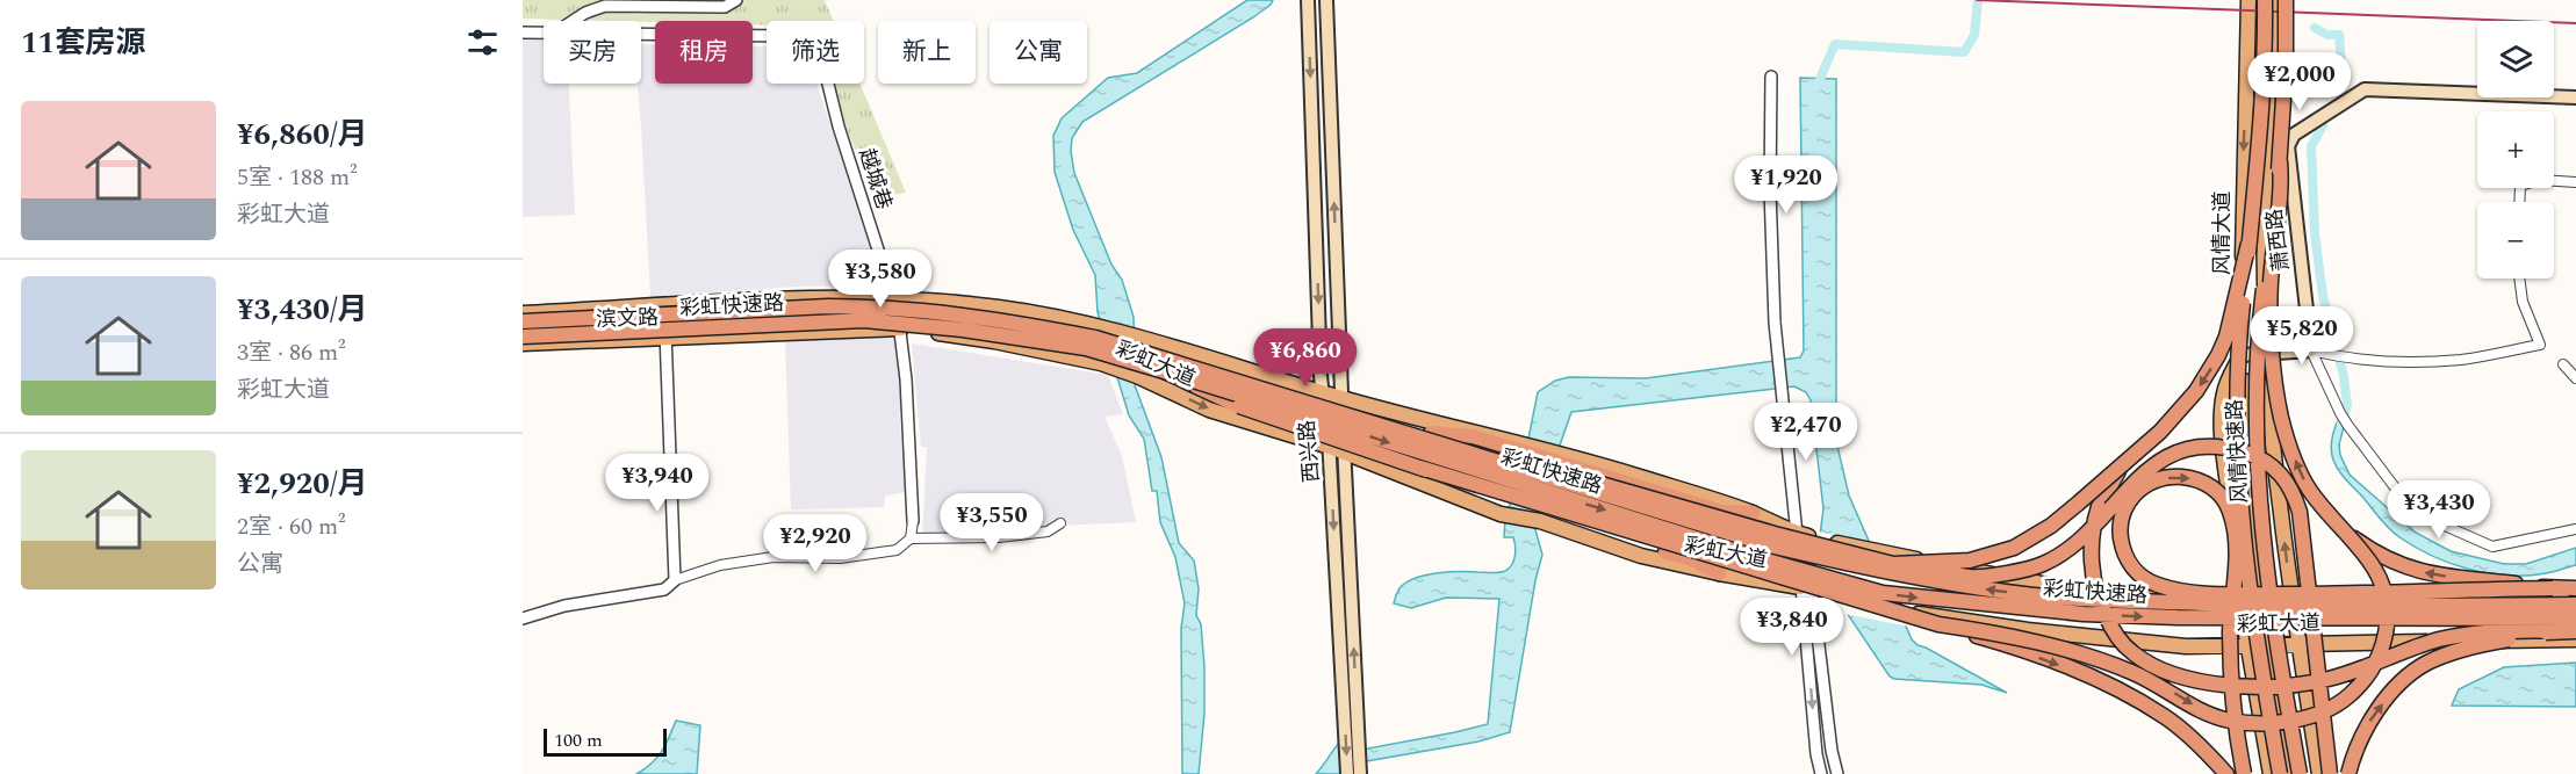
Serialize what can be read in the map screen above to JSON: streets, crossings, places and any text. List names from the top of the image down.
{
  "streets": {
    "highway": ["彩虹快速路", "风情快速路"],
    "main road": [
      "风情大道",
      "萧西路",
      "滨文路",
      "彩虹大道",
      "西兴路"
    ],
    "street": ["越城巷"]
  },
  "crossings": [
    ["越城巷", "滨文路"],
    ["越城巷", "彩虹大道"],
    ["风情大道", "彩虹大道"],
    ["滨文路", "彩虹大道"],
    ["彩虹大道", "西兴路"]
  ],
  "scale_bar": "100 m",
  "page": {
    "heading": "11套房源",
    "map_buttons": ["+", "−"],
    "chip": [
      "买房",
      "租房",
      "筛选",
      "新上",
      "公寓"
    ],
    "price": [
      "¥2,000",
      "¥1,920",
      "¥3,580",
      "¥5,820",
      "¥6,860",
      "¥2,470",
      "¥3,940",
      "¥3,430",
      "¥3,550",
      "¥2,920",
      "¥3,840"
    ],
    "list": [
      {
        "name": "¥6,860/月",
        "note": "5室 · 188 m² · 彩虹大道"
      },
      {
        "name": "¥3,430/月",
        "note": "3室 · 86 m² · 彩虹大道"
      },
      {
        "name": "¥2,920/月",
        "note": "2室 · 60 m² · 公寓"
      }
    ],
    "scale": "100 m"
  }
}
